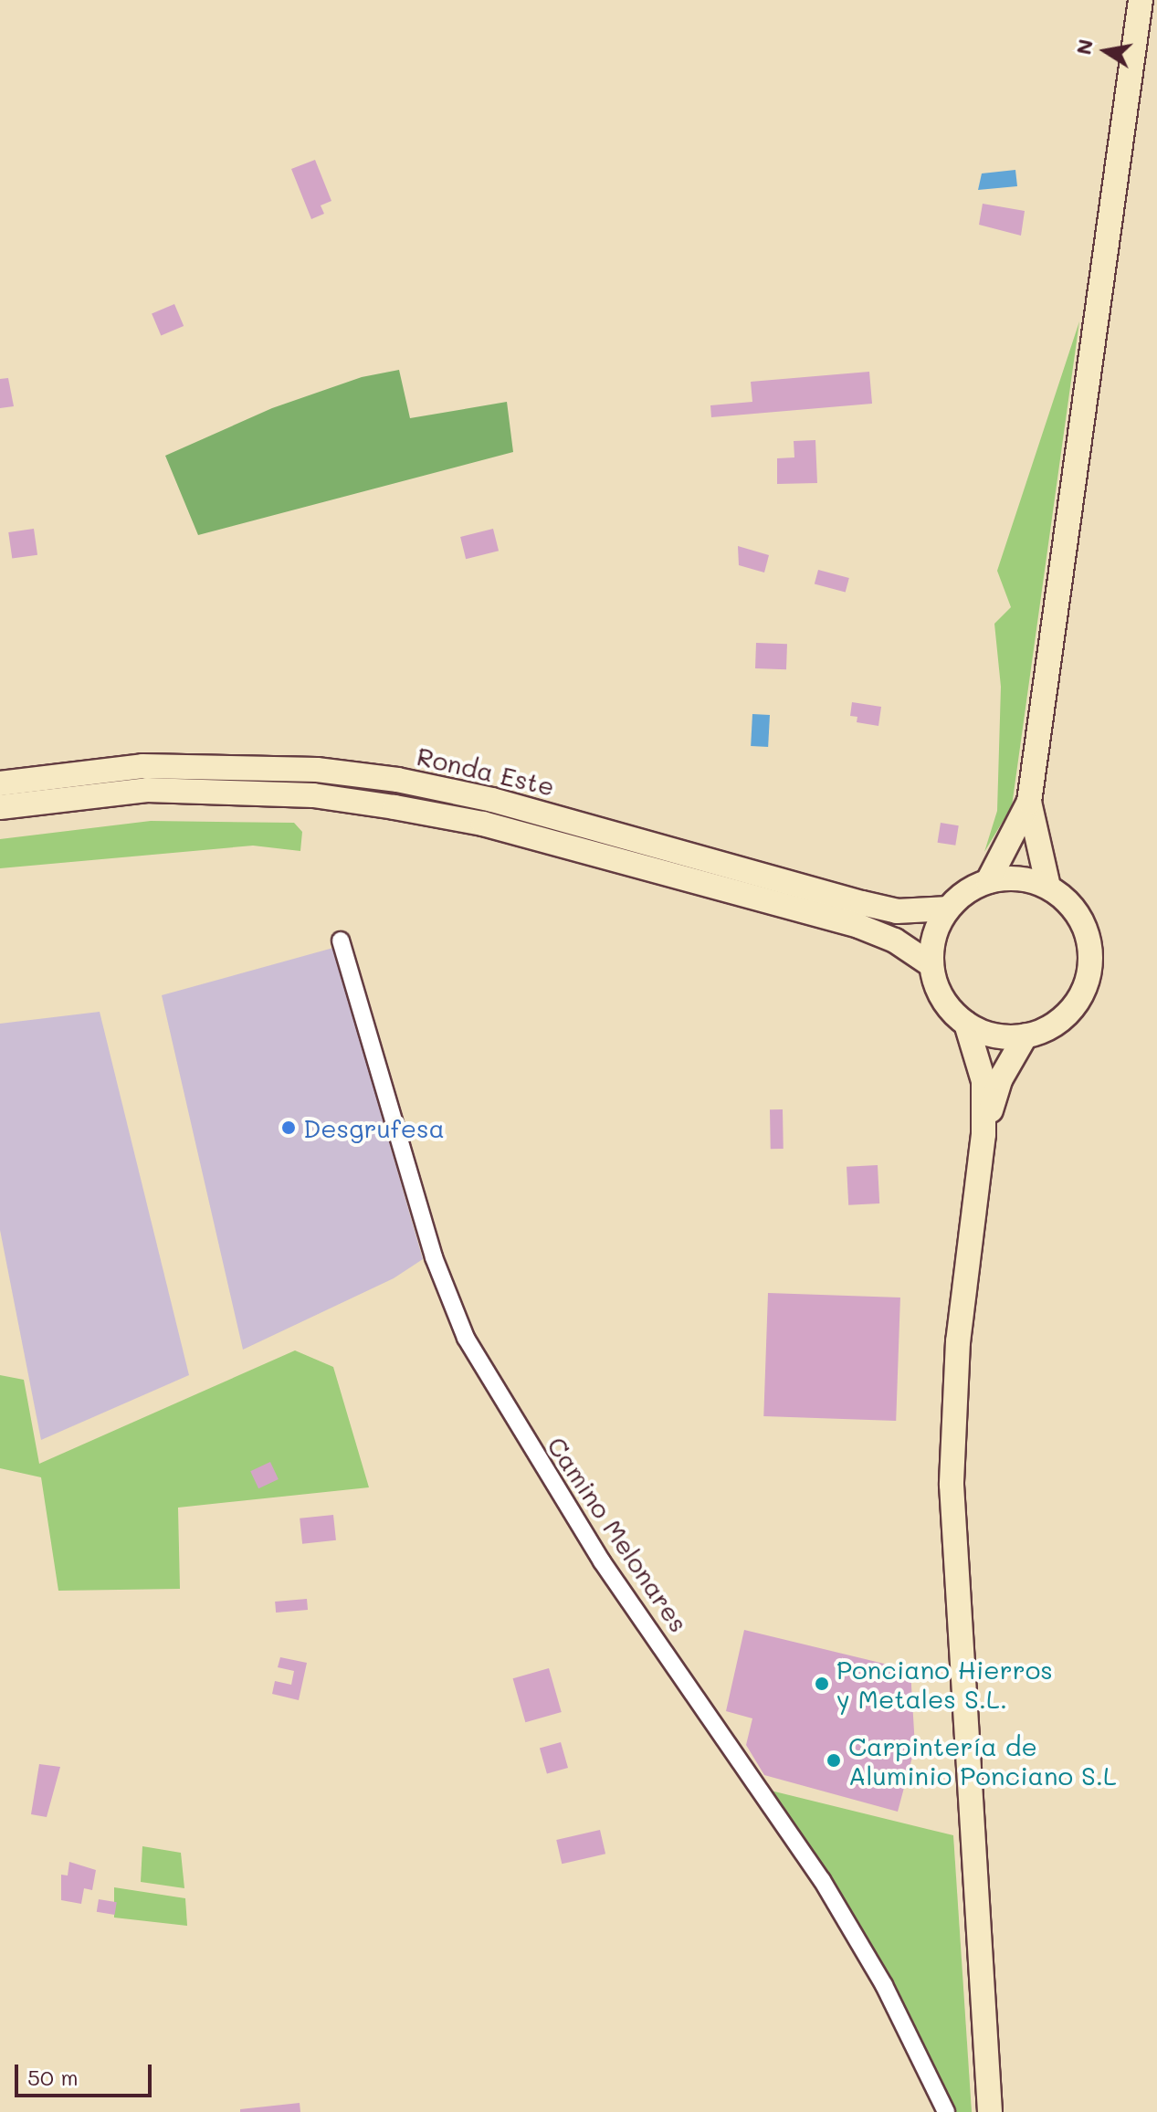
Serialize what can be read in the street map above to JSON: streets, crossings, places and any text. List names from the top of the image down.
{
  "streets": {
    "main road": ["Ronda Este"],
    "street": ["Camino Melonares"]
  },
  "places": ["Desgrufesa", "Ponciano Hierros y Metales S.L.", "Carpintería de Aluminio Ponciano S.L"],
  "scale_bar": "50 m",
  "north": "left"
}
